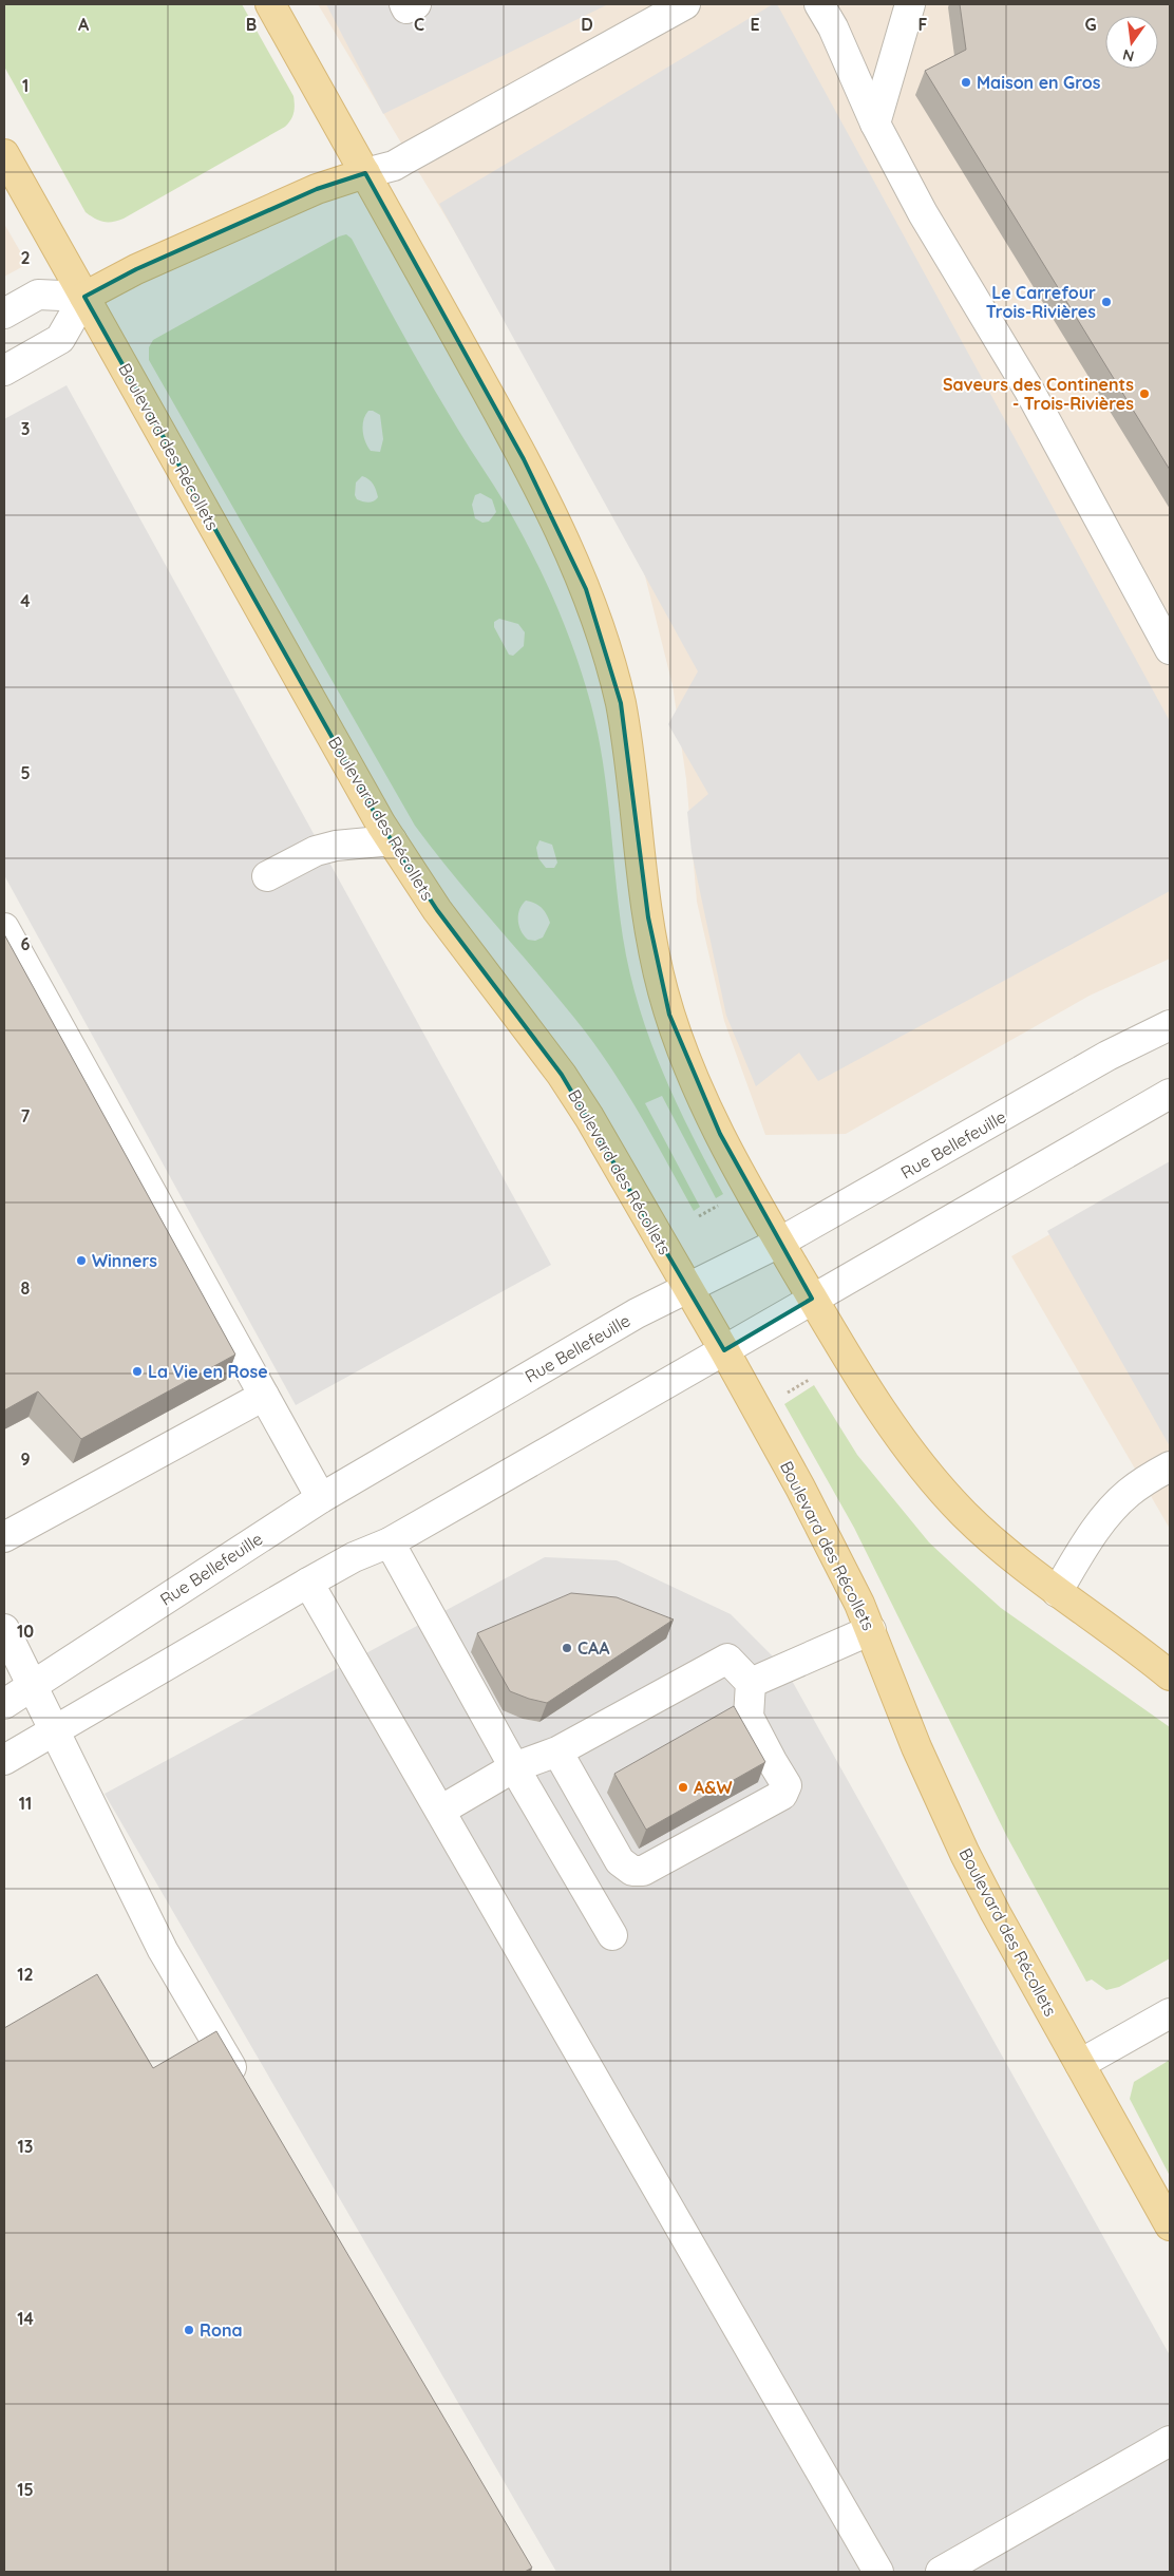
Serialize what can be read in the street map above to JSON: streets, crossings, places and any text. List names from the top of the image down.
{
  "streets": {
    "main road": ["Boulevard des Récollets"],
    "street": ["Rue Bellefeuille"]
  },
  "crossings": [
    ["Boulevard des Récollets", "Rue Bellefeuille"]
  ],
  "places": [
    "Maison en Gros",
    "Le Carrefour Trois-Rivières",
    "Saveurs des Continents - Trois-Rivières",
    "Winners",
    "La Vie en Rose",
    "CAA",
    "A&W",
    "Rona"
  ],
  "north": "bottom",
  "grid": {
    "columns": [
      "A",
      "B",
      "C",
      "D",
      "E",
      "F",
      "G"
    ],
    "rows": [
      "1",
      "2",
      "3",
      "4",
      "5",
      "6",
      "7",
      "8",
      "9",
      "10",
      "11",
      "12",
      "13",
      "14",
      "15"
    ]
  }
}
